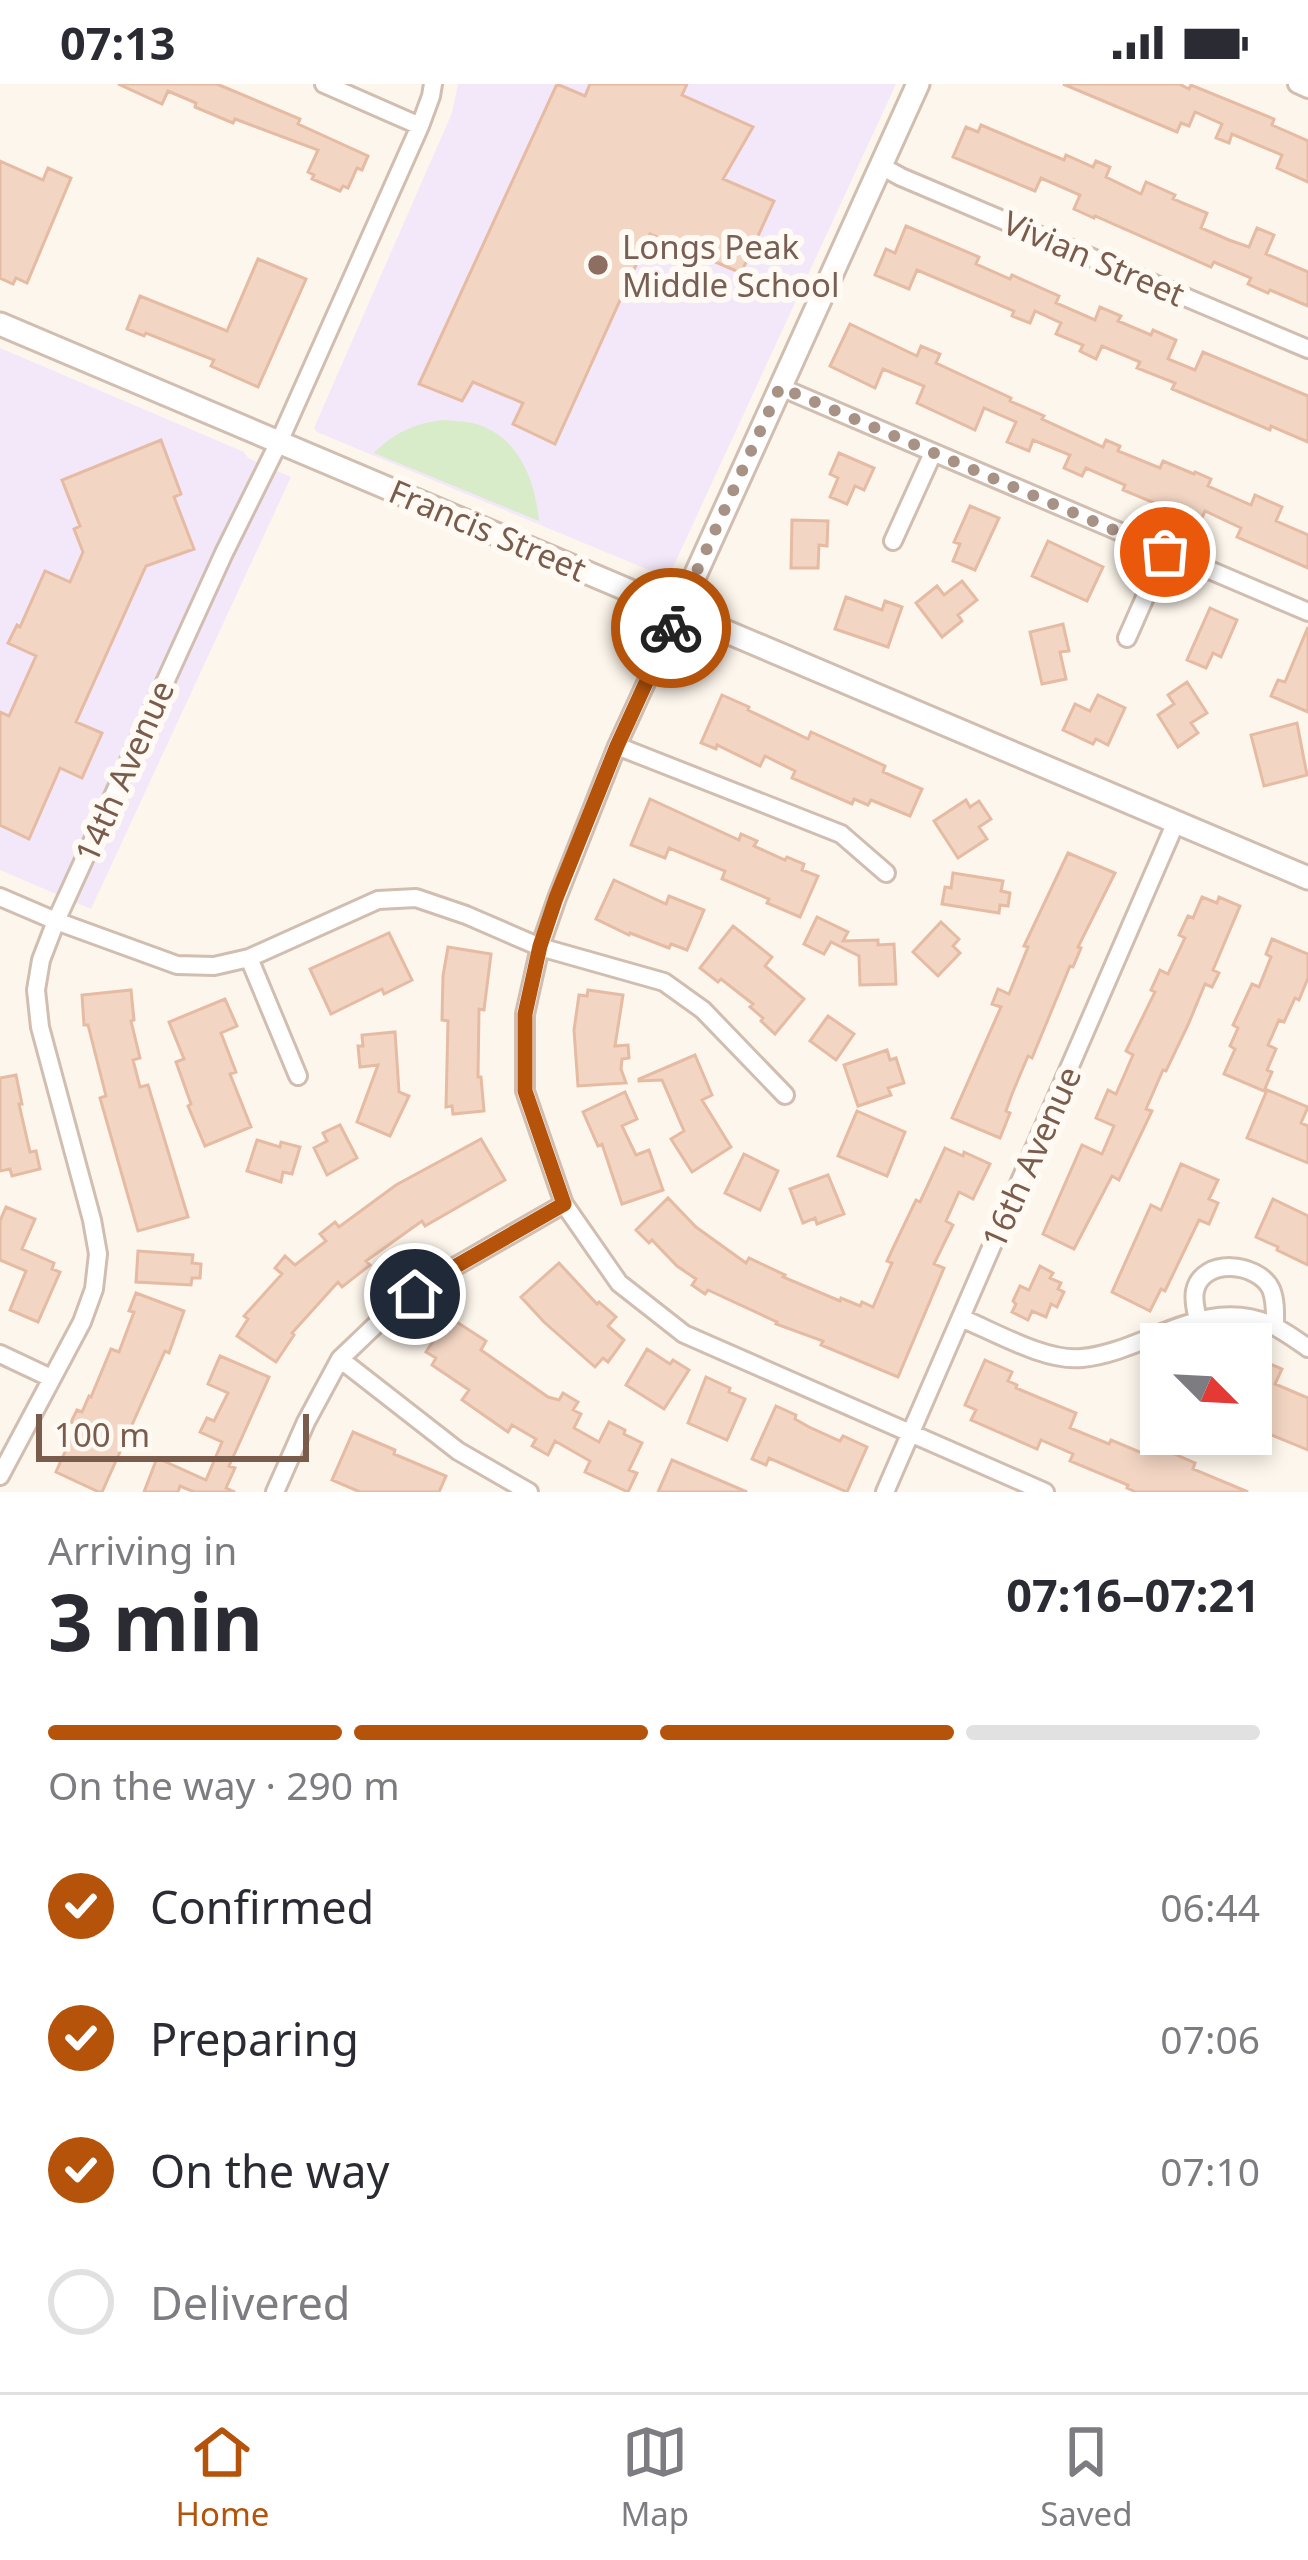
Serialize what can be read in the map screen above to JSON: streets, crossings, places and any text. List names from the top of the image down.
{
  "streets": {
    "street": [
      "Vivian Street",
      "Francis Street",
      "14th Avenue",
      "16th Avenue"
    ]
  },
  "crossings": [
    ["Francis Street", "14th Avenue"],
    ["Francis Street", "16th Avenue"]
  ],
  "places": ["Longs Peak Middle School"],
  "scale_bar": "100 m",
  "north": "bottom right",
  "page": {
    "status": "07:13",
    "scale": "100 m",
    "heading": ["3 min", "Arriving in", "07:16–07:21"],
    "bar": "On the way · 290 m",
    "list": [
      ["Confirmed", "06:44"],
      ["Preparing", "07:06"],
      ["On the way", "07:10"],
      "Delivered"
    ],
    "tabs": ["Home", "Map", "Saved"]
  }
}
